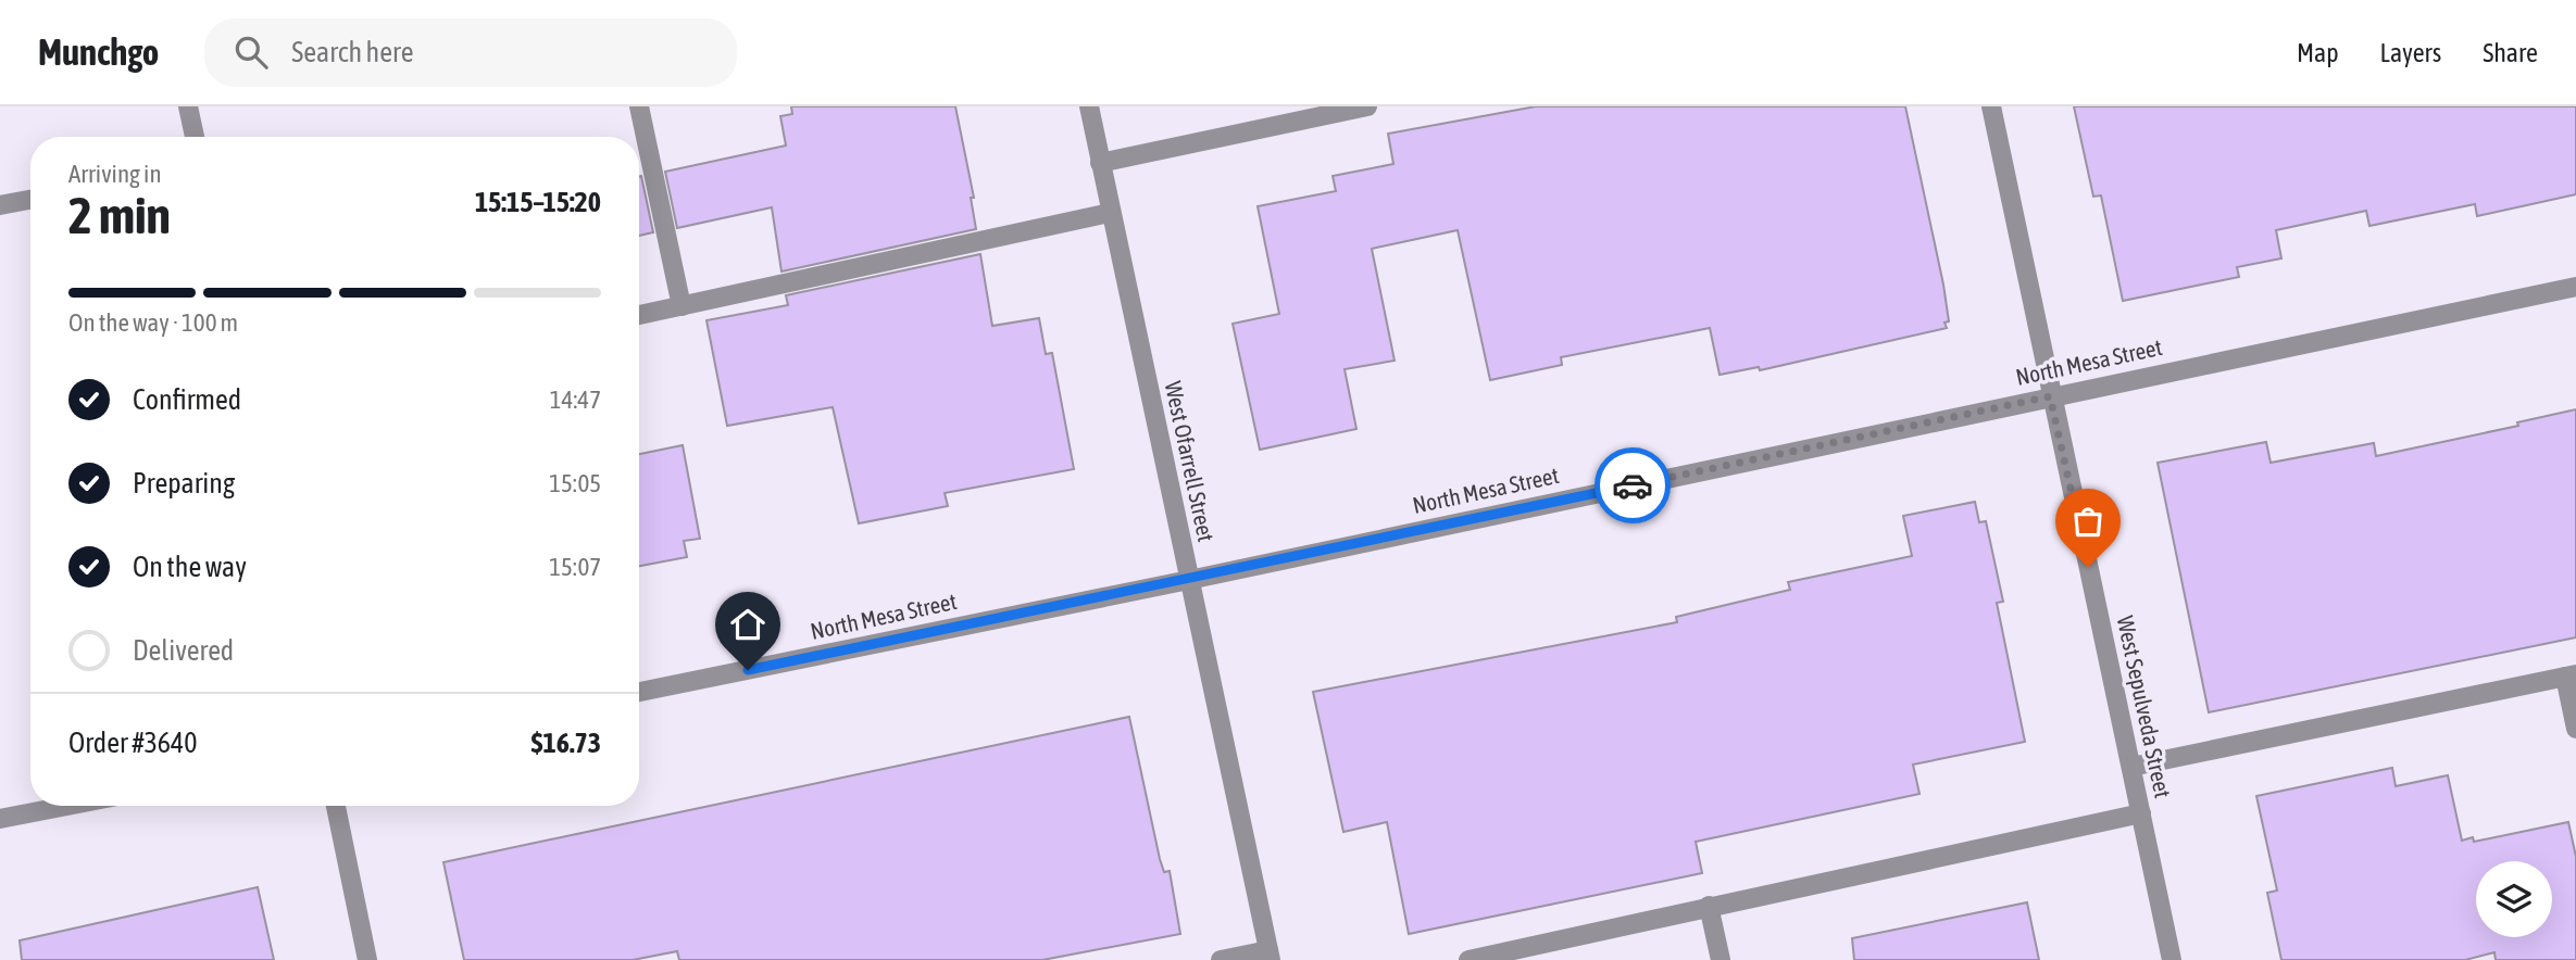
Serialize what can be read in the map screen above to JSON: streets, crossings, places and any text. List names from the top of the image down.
{
  "streets": {
    "street": ["North Mesa Street", "West Ofarrell Street", "West Sepulveda Street"]
  },
  "crossings": [
    ["North Mesa Street", "West Ofarrell Street"],
    ["North Mesa Street", "West Sepulveda Street"]
  ],
  "page": {
    "header": "Munchgo",
    "search": "Search here",
    "nav": ["Map", "Layers", "Share"],
    "heading": ["2 min", "Arriving in", "15:15–15:20"],
    "panel": ["Order #3640", "$16.73"],
    "bar": "On the way · 100 m",
    "list": [
      ["Confirmed", "14:47"],
      ["Preparing", "15:05"],
      ["On the way", "15:07"],
      "Delivered"
    ]
  }
}
